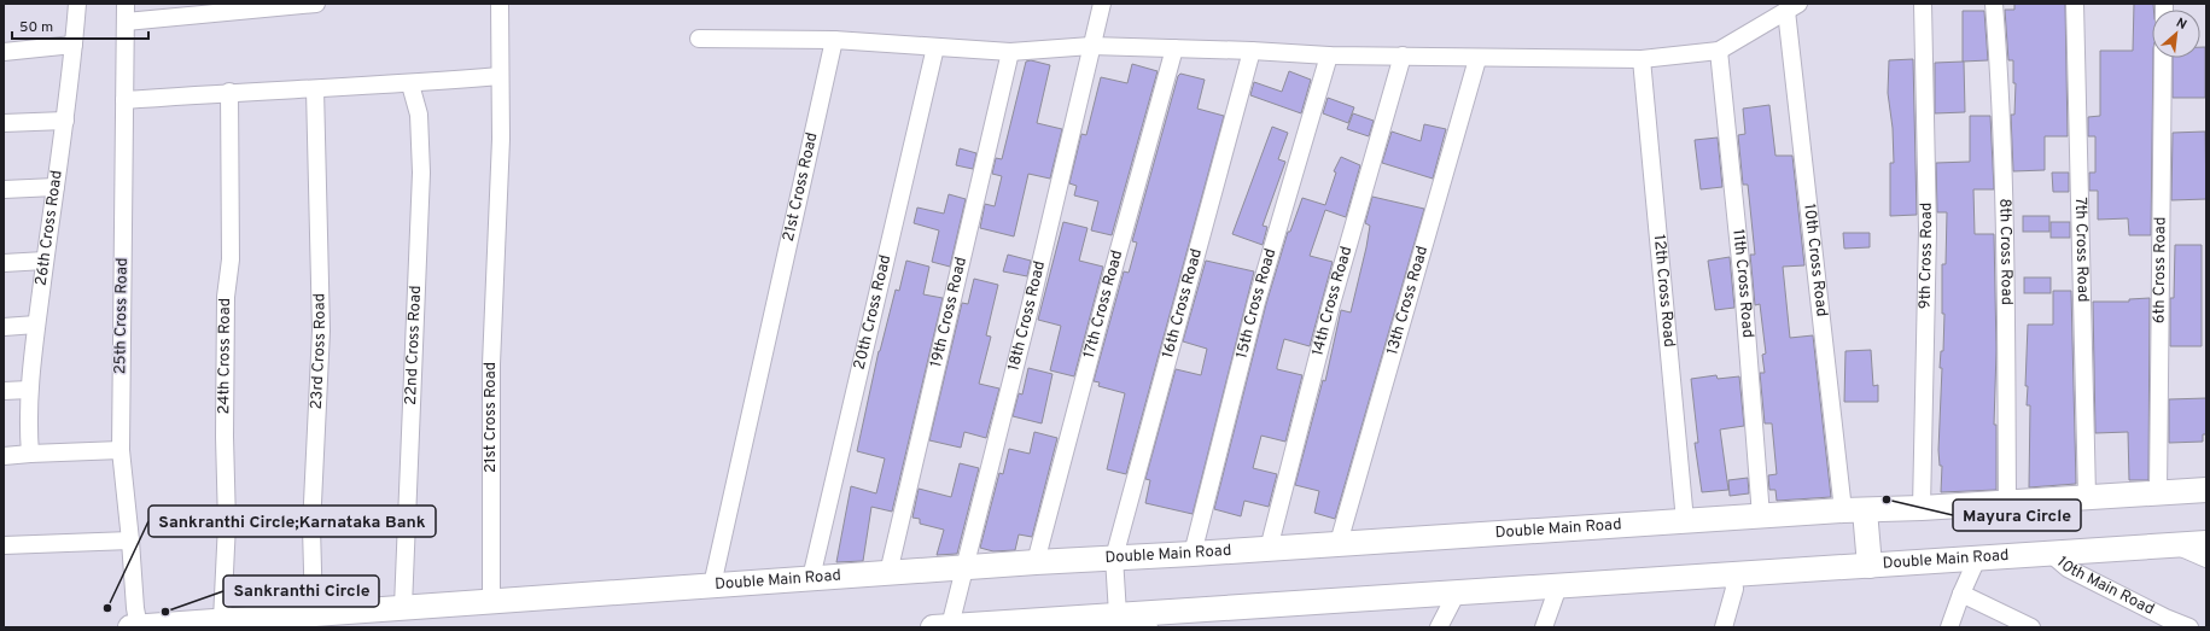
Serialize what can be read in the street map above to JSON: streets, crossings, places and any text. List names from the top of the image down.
{
  "streets": {
    "street": [
      "21st Cross Road",
      "26th Cross Road",
      "7th Cross Road",
      "8th Cross Road",
      "9th Cross Road",
      "10th Cross Road",
      "6th Cross Road",
      "11th Cross Road",
      "12th Cross Road",
      "13th Cross Road",
      "14th Cross Road",
      "16th Cross Road",
      "15th Cross Road",
      "17th Cross Road",
      "20th Cross Road",
      "19th Cross Road",
      "18th Cross Road",
      "25th Cross Road",
      "22nd Cross Road",
      "23rd Cross Road",
      "24th Cross Road",
      "Double Main Road",
      "10th Main Road"
    ]
  },
  "crossings": [
    ["21st Cross Road", "Double Main Road"],
    ["7th Cross Road", "Double Main Road"],
    ["8th Cross Road", "Double Main Road"],
    ["9th Cross Road", "Double Main Road"],
    ["10th Cross Road", "Double Main Road"],
    ["6th Cross Road", "Double Main Road"],
    ["11th Cross Road", "Double Main Road"],
    ["12th Cross Road", "Double Main Road"],
    ["13th Cross Road", "Double Main Road"],
    ["14th Cross Road", "Double Main Road"],
    ["16th Cross Road", "Double Main Road"],
    ["15th Cross Road", "Double Main Road"],
    ["17th Cross Road", "Double Main Road"],
    ["20th Cross Road", "Double Main Road"],
    ["19th Cross Road", "Double Main Road"],
    ["18th Cross Road", "Double Main Road"],
    ["25th Cross Road", "Double Main Road"],
    ["22nd Cross Road", "Double Main Road"],
    ["23rd Cross Road", "Double Main Road"],
    ["24th Cross Road", "Double Main Road"],
    ["Double Main Road", "10th Main Road"]
  ],
  "places": ["Mayura Circle", "Sankranthi Circle;Karnataka Bank", "Sankranthi Circle"],
  "scale_bar": "50 m",
  "north": "top right"
}
